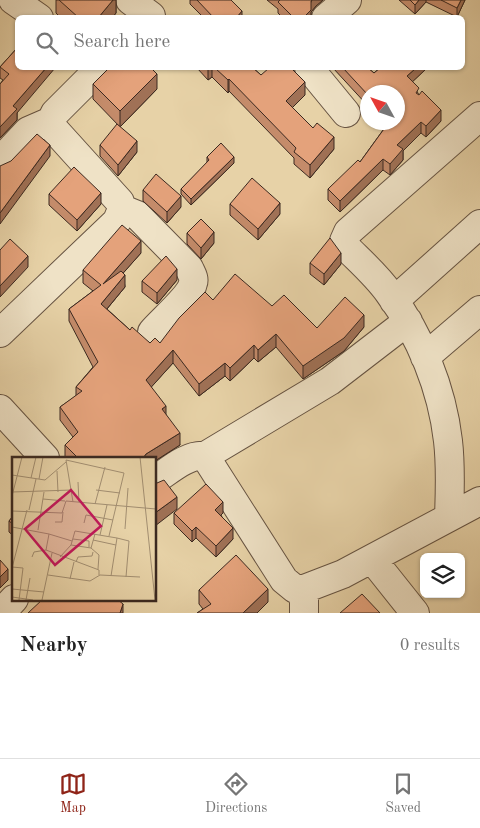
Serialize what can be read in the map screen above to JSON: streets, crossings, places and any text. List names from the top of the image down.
{
  "north": "top left",
  "page": {
    "search": "Search here",
    "heading": ["Nearby", "0 results"],
    "nav": ["Map", "Directions", "Saved"]
  }
}
